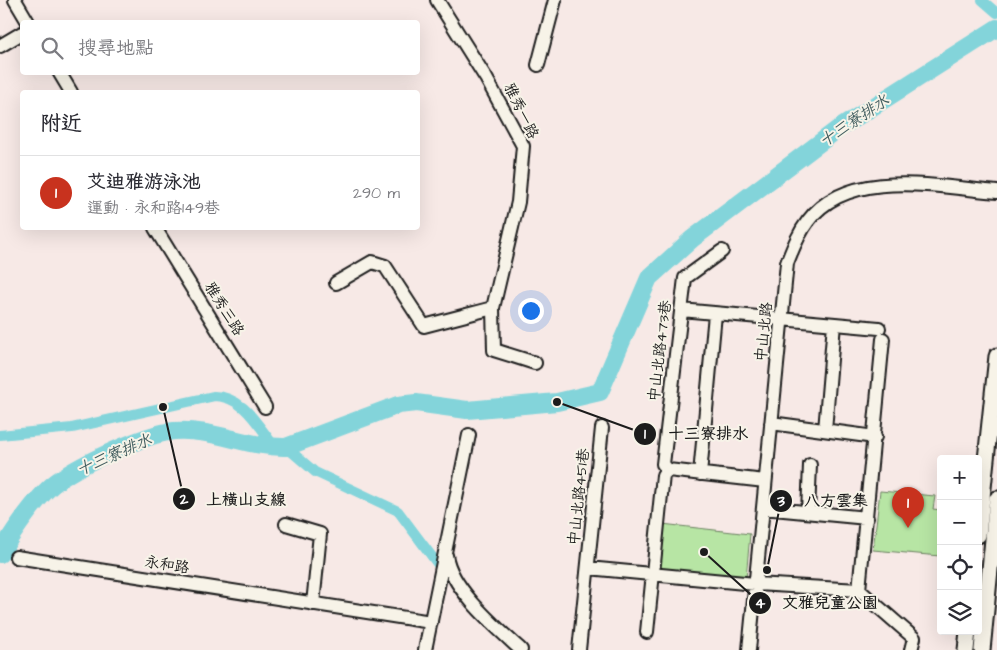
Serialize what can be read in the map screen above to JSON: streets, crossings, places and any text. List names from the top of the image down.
{
  "streets": {
    "street": [
      "雅秀一路",
      "雅秀三路",
      "中山北路",
      "中山北路473巷",
      "中山北路451巷",
      "永和路"
    ]
  },
  "crossings": [
    ["中山北路", "中山北路451巷"]
  ],
  "water": ["十三寮排水"],
  "places": [
    "十三寮排水",
    "上橫山支線",
    "文雅兒童公園",
    "八方雲集"
  ],
  "page": {
    "search": "搜尋地點",
    "heading": "附近",
    "list": [
      {
        "mark": "1",
        "name": "艾迪雅游泳池",
        "note": "運動 · 永和路149巷",
        "value": "290 m"
      }
    ],
    "map_buttons": ["+", "−"],
    "pins": "1"
  }
}
